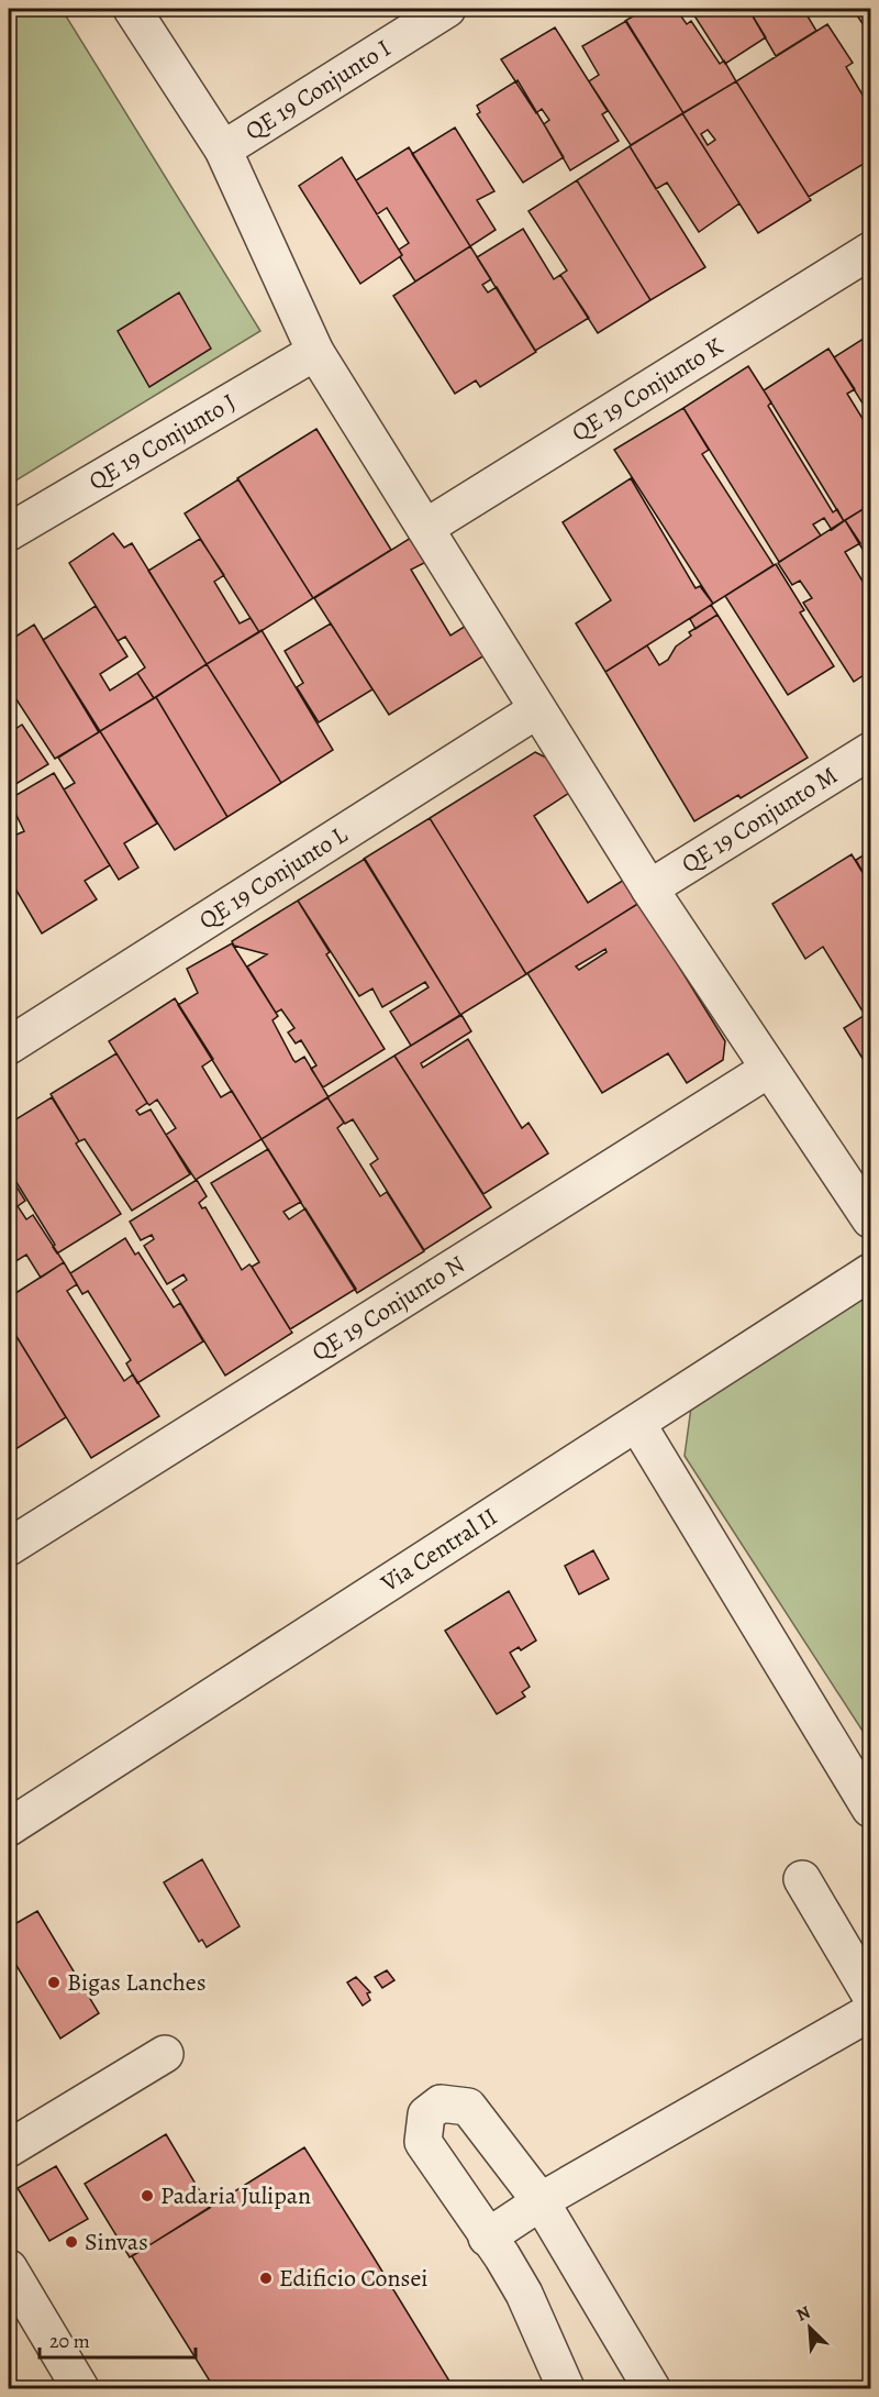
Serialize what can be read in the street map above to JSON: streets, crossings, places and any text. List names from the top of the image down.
{
  "streets": {
    "street": [
      "QE 19 Conjunto I",
      "QE 19 Conjunto K",
      "QE 19 Conjunto J",
      "QE 19 Conjunto M",
      "QE 19 Conjunto L",
      "QE 19 Conjunto N",
      "Via Central II"
    ]
  },
  "places": [
    "Bigas Lanches",
    "Padaria Julipan",
    "Sinvas",
    "Edificio Consei"
  ],
  "scale_bar": "20 m",
  "north": "top left"
}
